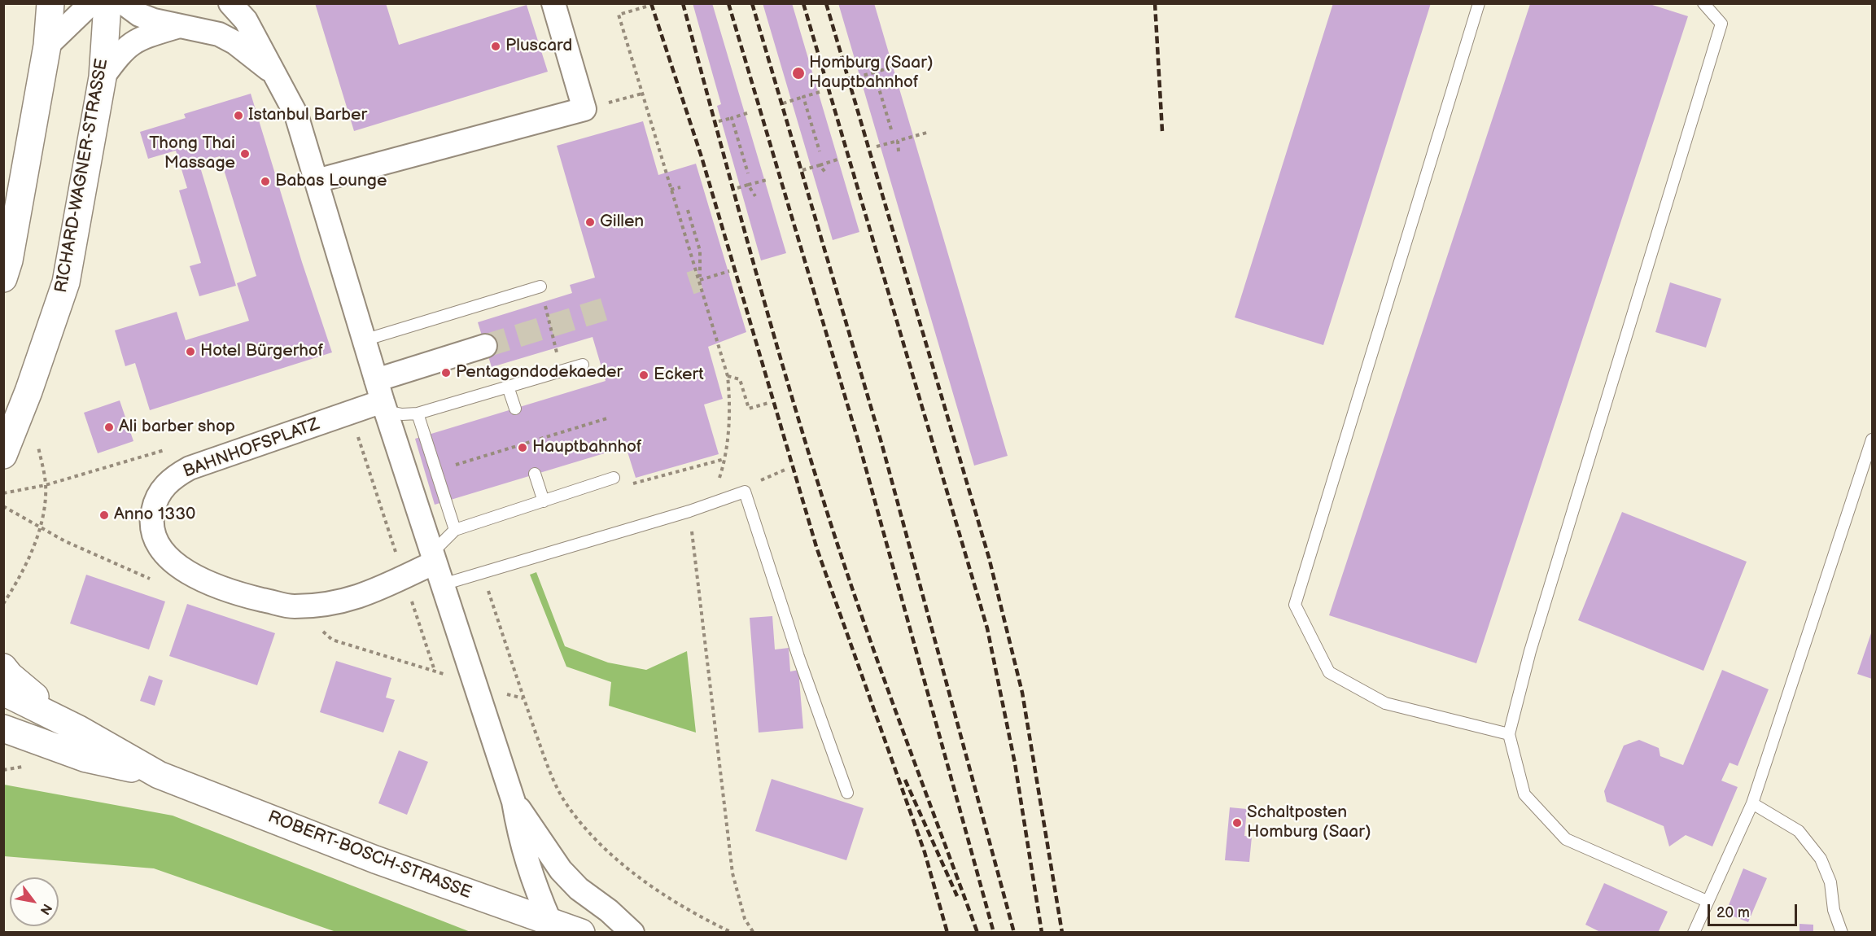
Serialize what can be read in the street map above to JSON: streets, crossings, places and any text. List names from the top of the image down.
{
  "streets": {
    "main road": ["RICHARD-WAGNER-STRASSE", "ROBERT-BOSCH-STRASSE"],
    "street": ["BAHNHOFSPLATZ"]
  },
  "places": [
    "Pluscard",
    "Homburg (Saar) Hauptbahnhof",
    "Istanbul Barber",
    "Thong Thai Massage",
    "Babas Lounge",
    "Gillen",
    "Hotel Bürgerhof",
    "Pentagondodekaeder",
    "Eckert",
    "Ali barber shop",
    "Hauptbahnhof",
    "Anno 1330",
    "Schaltposten Homburg (Saar)"
  ],
  "scale_bar": "20 m",
  "north": "bottom right"
}
